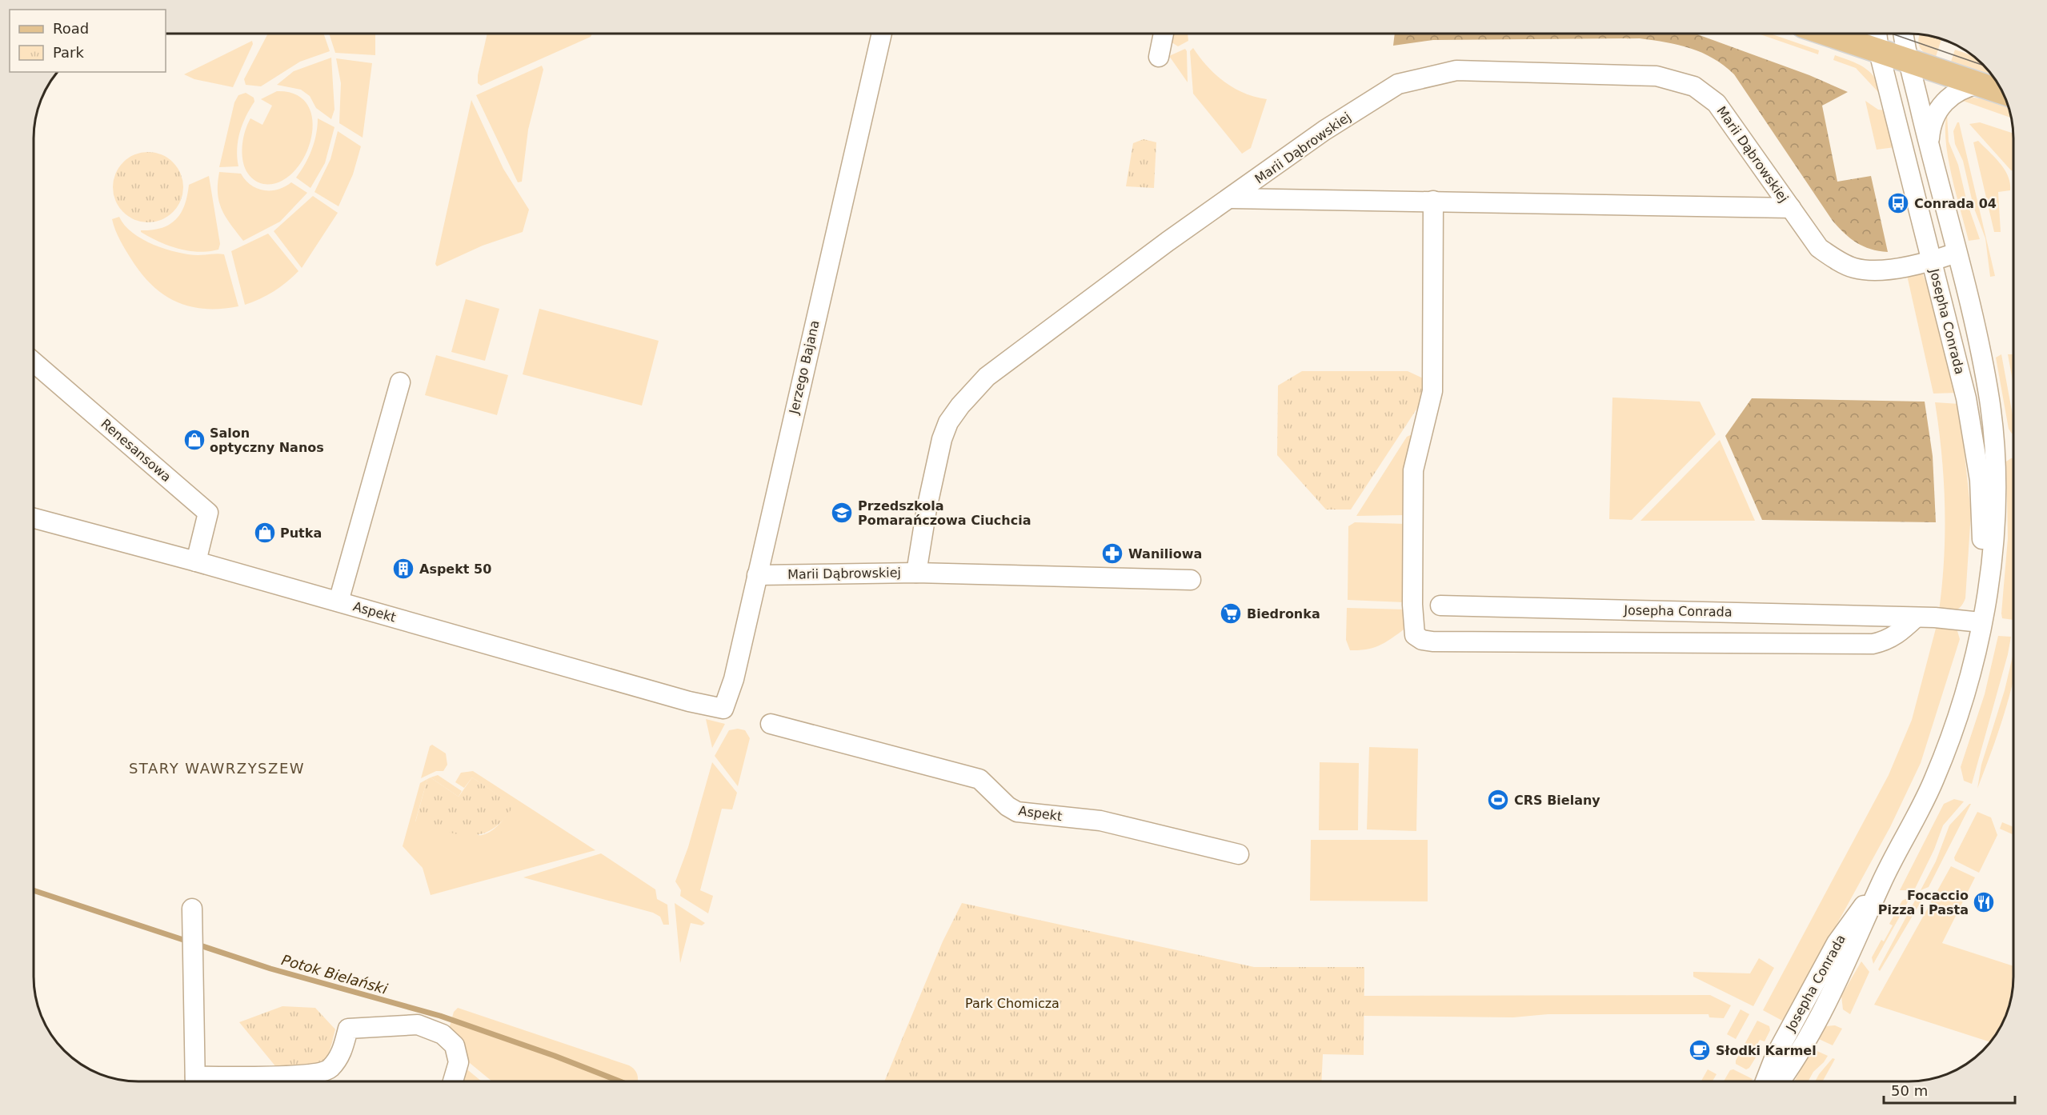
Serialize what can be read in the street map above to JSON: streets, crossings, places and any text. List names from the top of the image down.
{
  "streets": {
    "street": [
      "Marii Dąbrowskiej",
      "Josepha Conrada",
      "Jerzego Bajana",
      "Renesansowa",
      "Aspekt"
    ]
  },
  "crossings": [
    ["Marii Dąbrowskiej", "Josepha Conrada"],
    ["Marii Dąbrowskiej", "Jerzego Bajana"],
    ["Jerzego Bajana", "Aspekt"],
    ["Renesansowa", "Aspekt"]
  ],
  "districts": ["STARY WAWRZYSZEW"],
  "water": ["Potok Bielański"],
  "parks": ["Park Chomicza"],
  "places": {
    "bus stop": ["Conrada 04"],
    "shop": ["Salon optyczny Nanos", "Putka"],
    "school or university": ["Przedszkola Pomarańczowa Ciuchcia"],
    "pharmacy": ["Waniliowa"],
    "building": ["Aspekt 50"],
    "supermarket": ["Biedronka"],
    "sports": ["CRS Bielany"],
    "restaurant": ["Focaccio Pizza i Pasta"],
    "cafe": ["Słodki Karmel"]
  },
  "legend": ["Road", "Park"],
  "scale_bar": "50 m"
}
